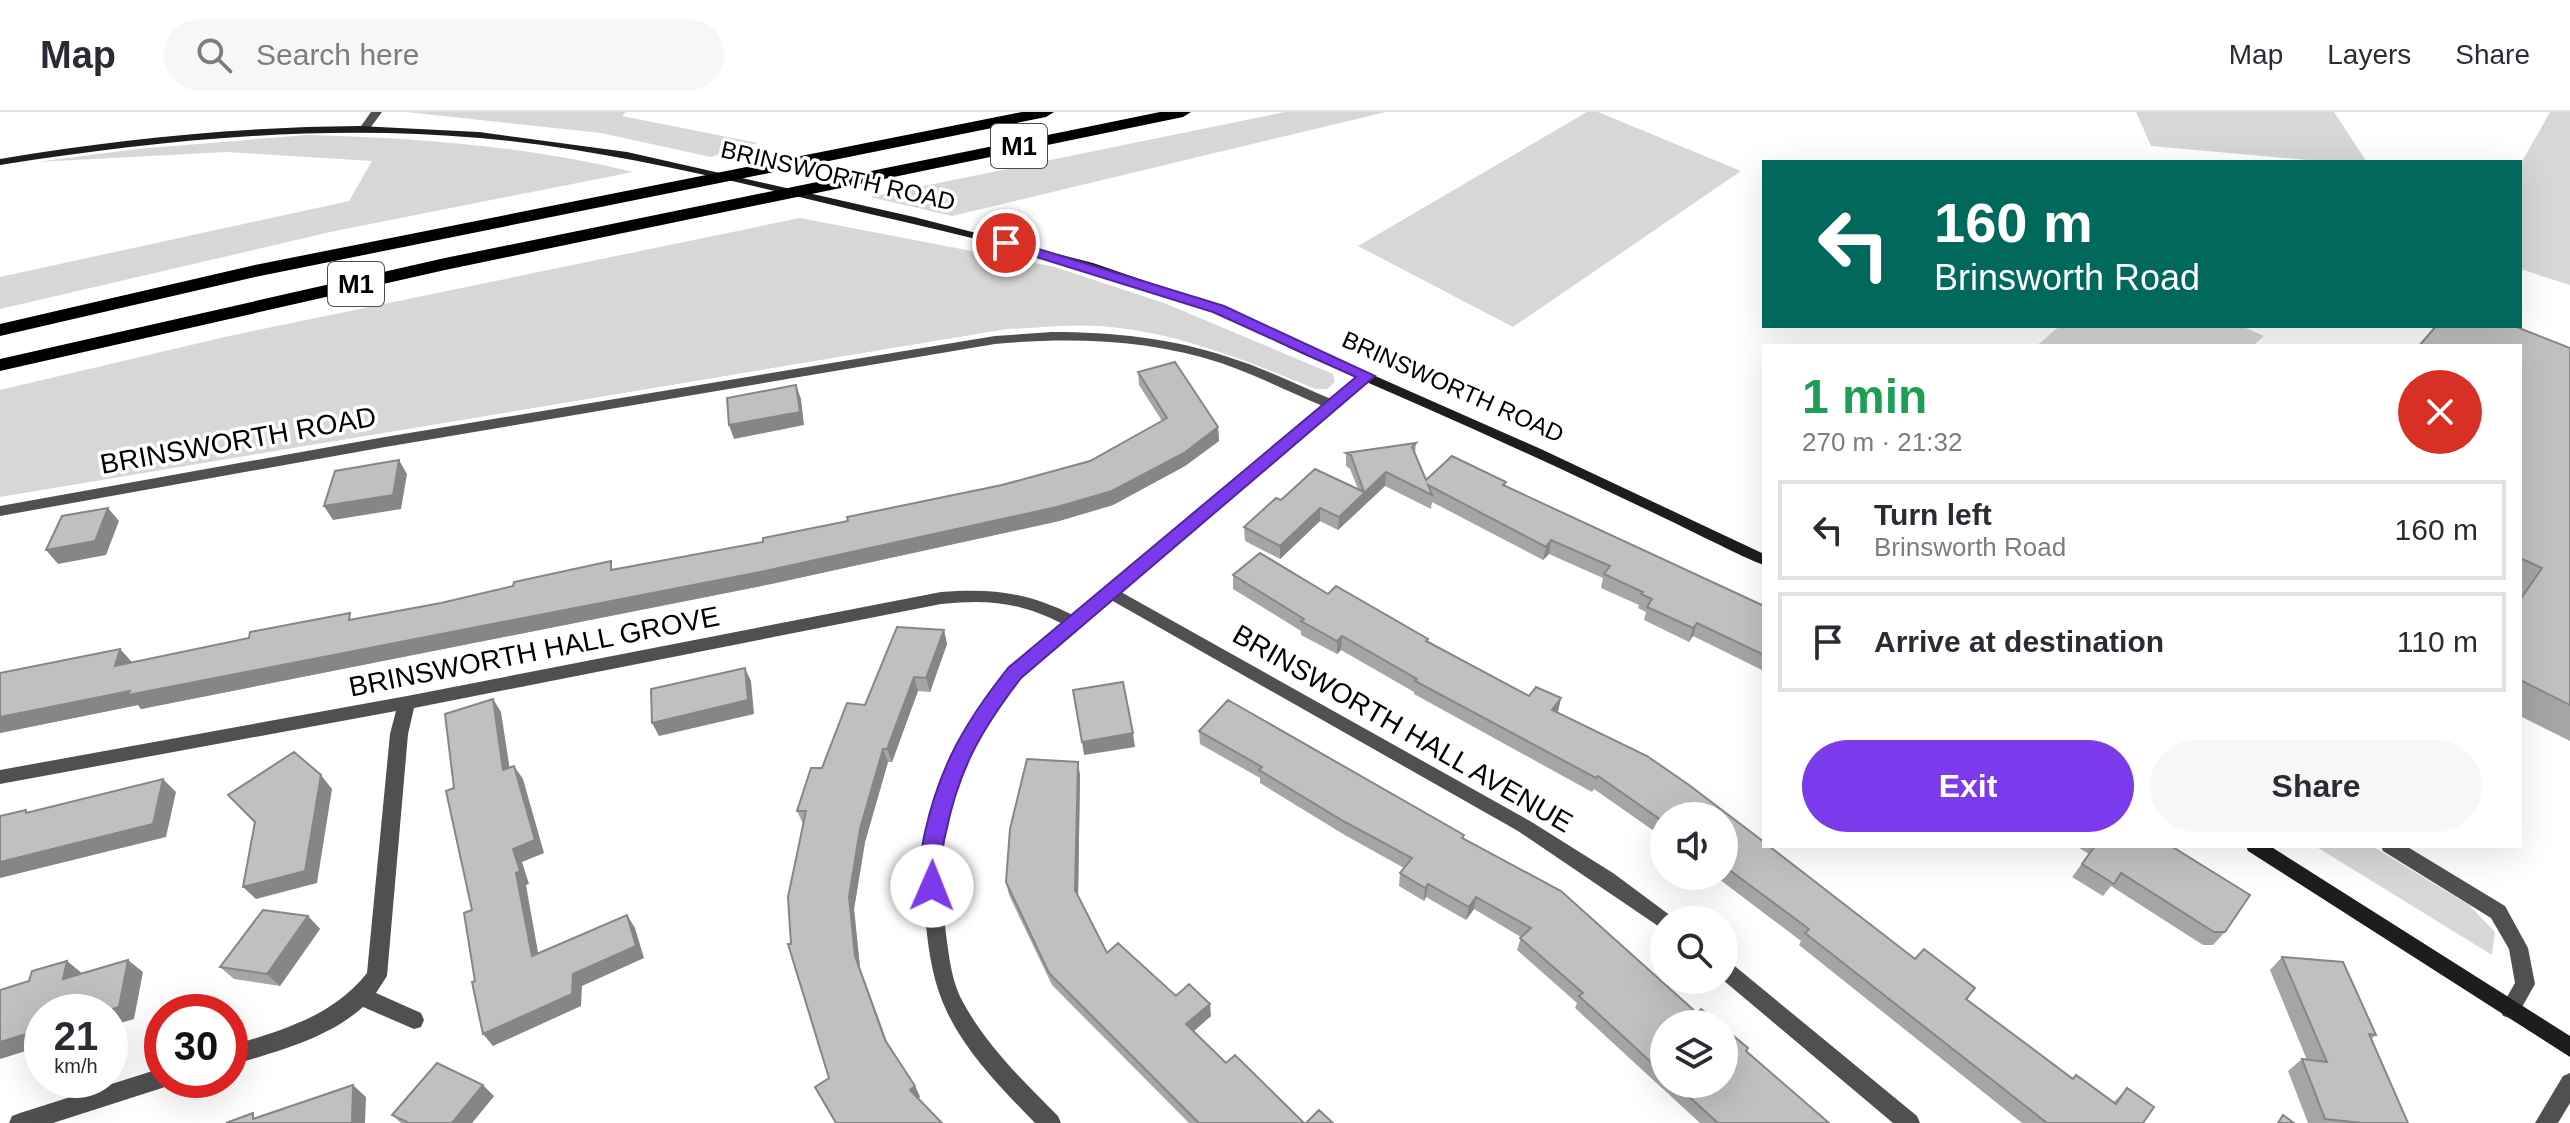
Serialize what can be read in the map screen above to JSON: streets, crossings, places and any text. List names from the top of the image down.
{
  "streets": {
    "highway": ["M1"],
    "main road": ["BRINSWORTH ROAD"],
    "street": ["BRINSWORTH HALL GROVE", "BRINSWORTH HALL AVENUE"]
  },
  "page": {
    "header": "Map",
    "search": "Search here",
    "nav": ["Map", "Layers", "Share"],
    "turn": ["160 m", "Brinsworth Road"],
    "heading": ["1 min", "270 m · 21:32"],
    "list": [
      {
        "name": "Turn left",
        "note": "Brinsworth Road",
        "value": "160 m"
      },
      {
        "name": "Arrive at destination",
        "value": "110 m"
      }
    ],
    "buttons": ["Exit", "Share"],
    "speed": "21 km/h",
    "limit": "30"
  }
}
